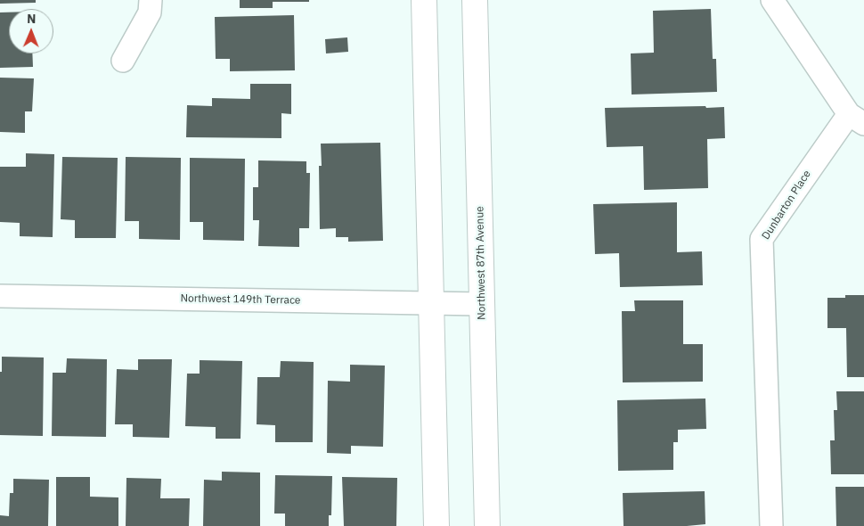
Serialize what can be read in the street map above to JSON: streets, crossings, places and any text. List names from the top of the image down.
{
  "streets": {
    "main road": ["Northwest 87th Avenue"],
    "street": ["Dunbarton Place", "Northwest 149th Terrace"]
  },
  "crossings": [
    ["Northwest 87th Avenue", "Northwest 149th Terrace"]
  ],
  "north": "top"
}
